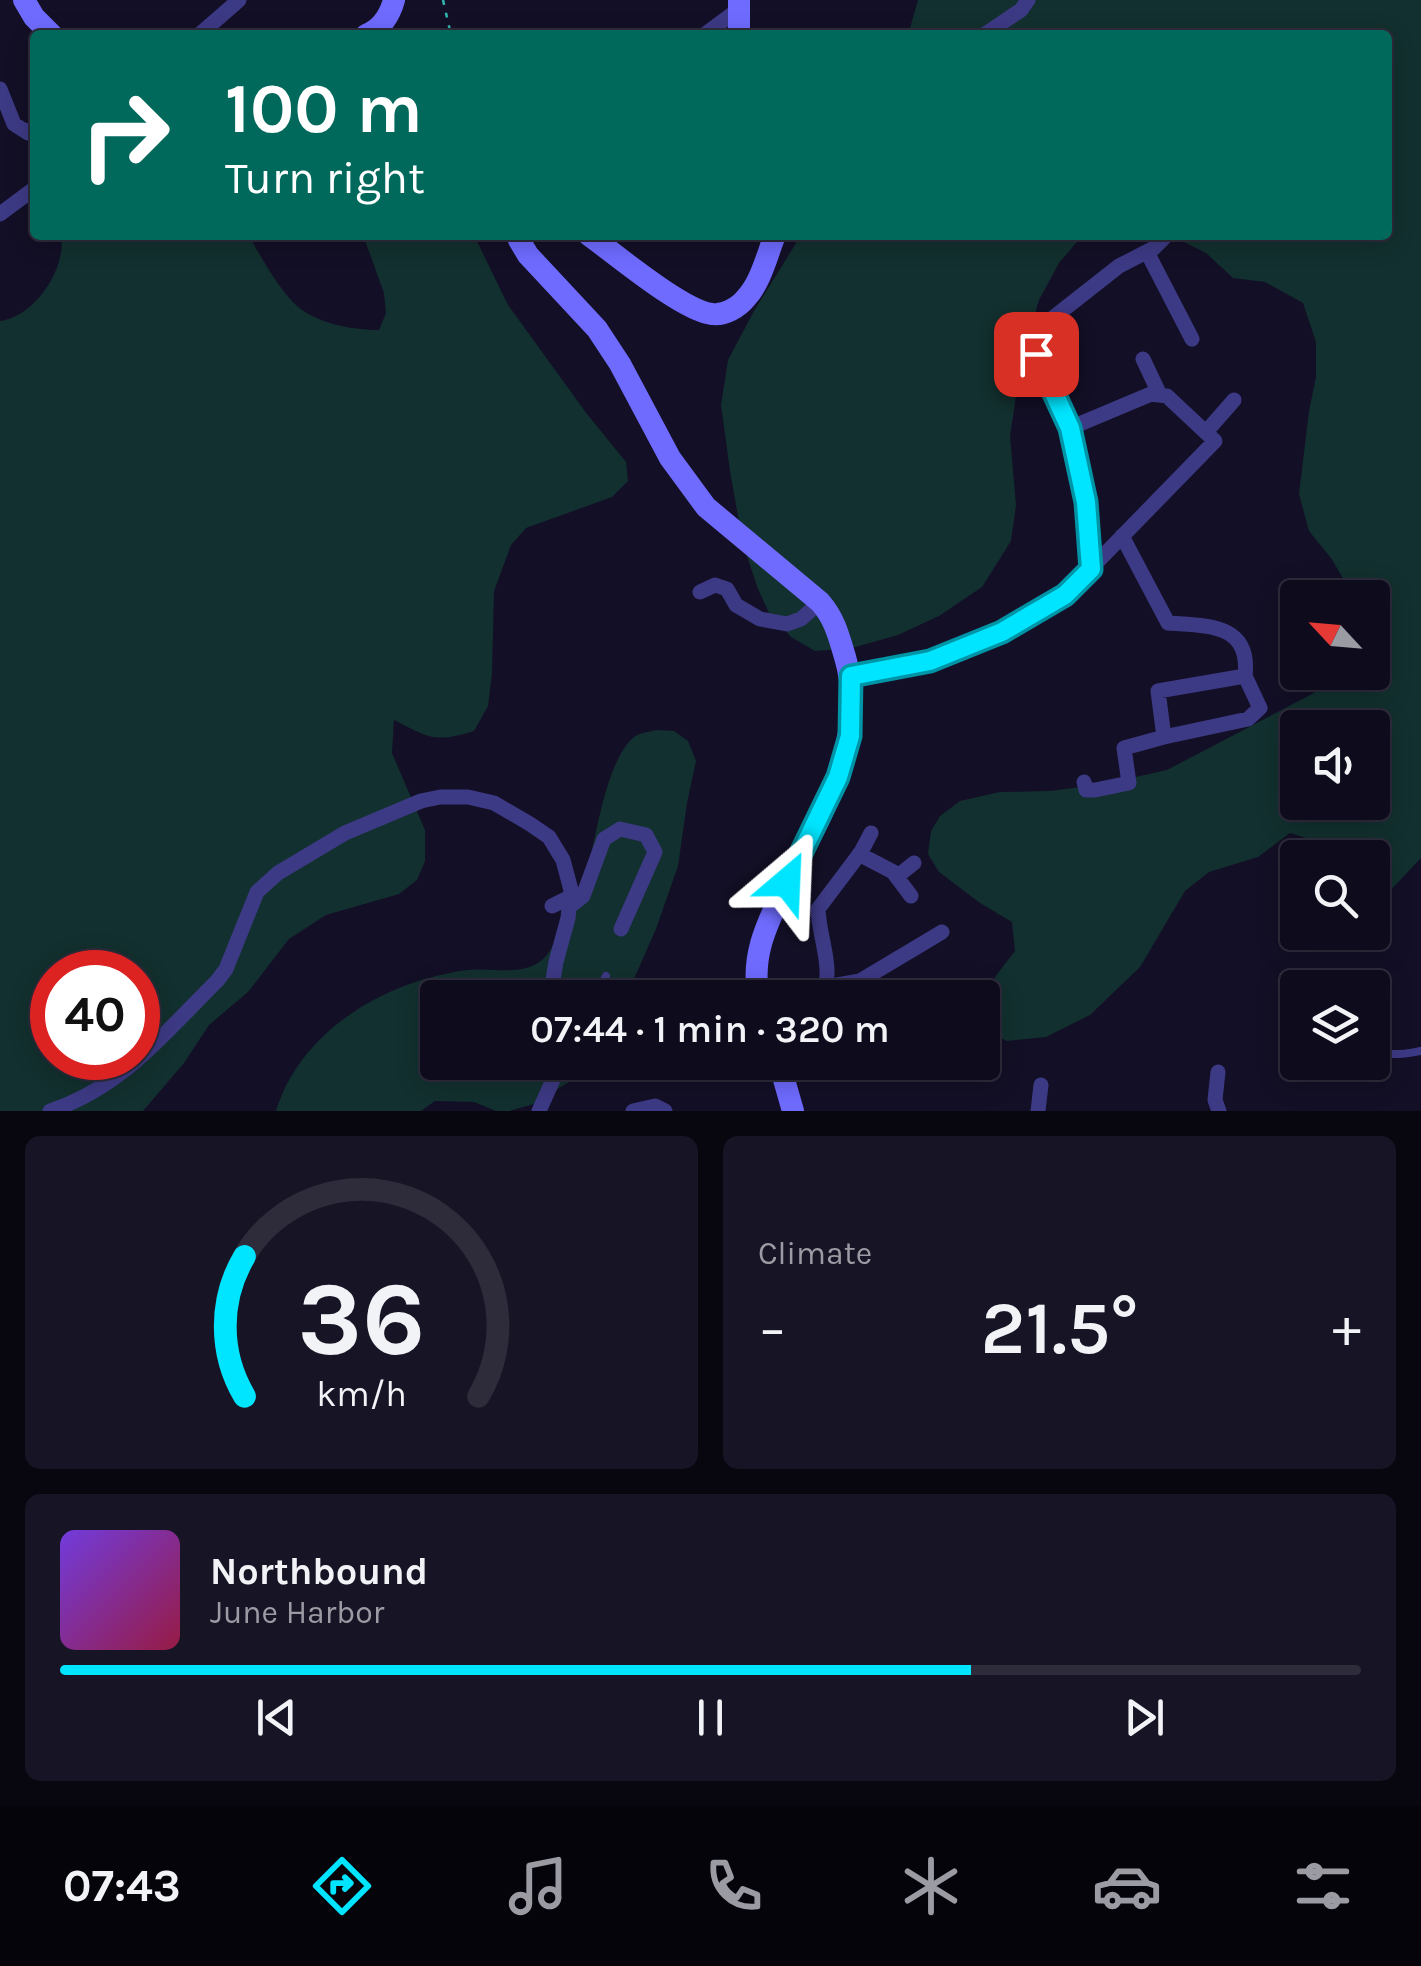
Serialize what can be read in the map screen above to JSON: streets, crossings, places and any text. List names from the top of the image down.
{
  "north": "top left",
  "page": {
    "turn": ["100 m", "Turn right"],
    "limit": "40",
    "trip": "07:44 · 1 min · 320 m",
    "tile": "Climate",
    "heat": ["−", "21.5°", "+"],
    "song": ["Northbound", "June Harbor"],
    "tabs": "07:43",
    "gauge": ["36", "km/h"]
  }
}
